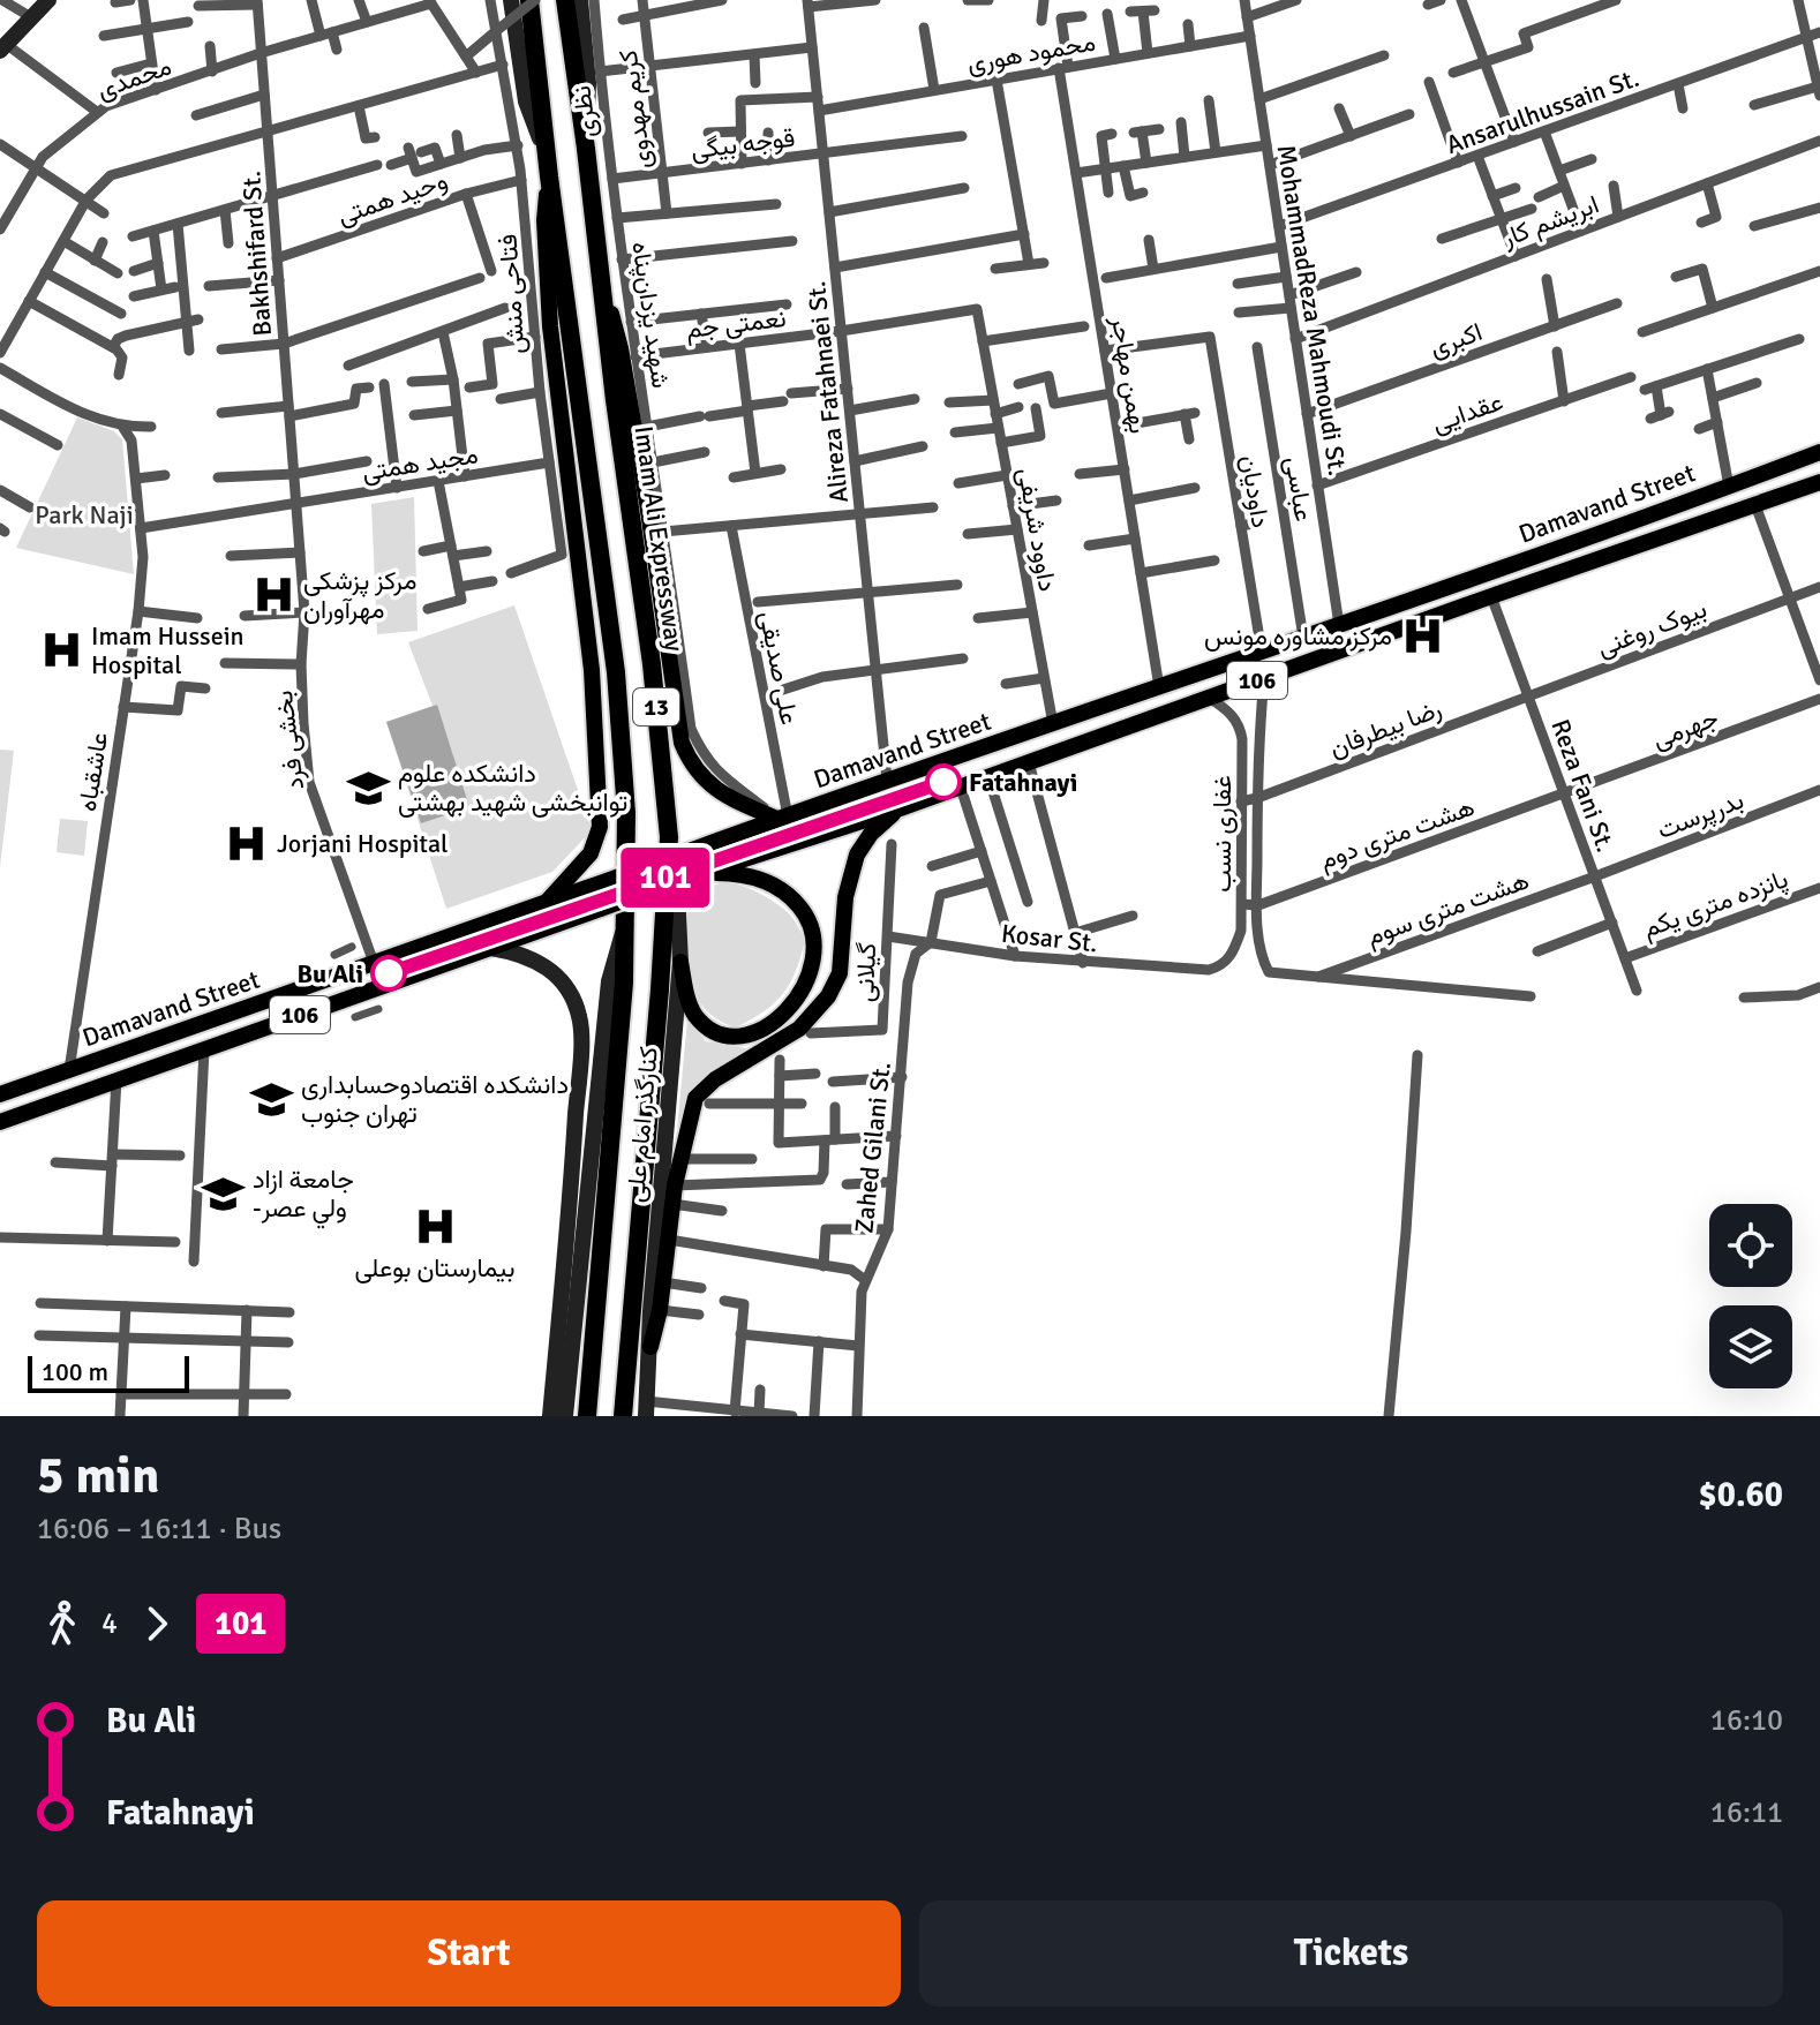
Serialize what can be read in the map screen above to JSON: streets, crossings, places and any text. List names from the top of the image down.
{
  "streets": {
    "highway": ["Imam Ali Expressway", "13"],
    "main road": ["Damavand Street", "106", "کنارگذر امام علی"],
    "street": [
      "محمود هوری",
      "محمدی",
      "کریم مهدوی",
      "Ansarulhussain St.",
      "نظری",
      "قوجه بیگی",
      "وحید همتی",
      "ابریشم کار",
      "Bakhshifard St.",
      "فتاحی منش",
      "MohammadReza Mahmoudi St.",
      "شهید یزدان‌پناه",
      "نعمتی جم",
      "اکبری",
      "بهمن مهاجر",
      "Alireza Fatahnaei St.",
      "عقدایی",
      "مجید همتی",
      "عباسی",
      "داودیان",
      "داوود شریفی",
      "بیوک روغنی",
      "علی صدیقی",
      "رضا بیطرفان",
      "جهرمی",
      "بخشی فرد",
      "عاشقباه",
      "Reza Fani St.",
      "بدرپرست",
      "هشت متری دوم",
      "غفاری نسب",
      "پانزده متری یکم",
      "هشت متری سوم",
      "Kosar St.",
      "گیلانی",
      "Zahed Gilani St."
    ]
  },
  "crossings": [
    ["محمود هوری", "MohammadReza Mahmoudi St."],
    ["محمود هوری", "بهمن مهاجر"],
    ["محمود هوری", "Alireza Fatahnaei St."],
    ["محمدی", "Bakhshifard St."],
    ["کریم مهدوی", "قوجه بیگی"],
    ["Ansarulhussain St.", "MohammadReza Mahmoudi St."],
    ["نظری", "قوجه بیگی"],
    ["نظری", "شهید یزدان‌پناه"],
    ["قوجه بیگی", "Alireza Fatahnaei St."],
    ["وحید همتی", "Bakhshifard St."],
    ["وحید همتی", "فتاحی منش"],
    ["ابریشم کار", "MohammadReza Mahmoudi St."],
    ["Bakhshifard St.", "مجید همتی"],
    ["Bakhshifard St.", "بخشی فرد"],
    ["فتاحی منش", "مجید همتی"],
    ["MohammadReza Mahmoudi St.", "اکبری"],
    ["MohammadReza Mahmoudi St.", "عقدایی"],
    ["MohammadReza Mahmoudi St.", "Damavand Street"],
    ["شهید یزدان‌پناه", "نعمتی جم"],
    ["شهید یزدان‌پناه", "Damavand Street"],
    ["شهید یزدان‌پناه", "علی صدیقی"],
    ["نعمتی جم", "Alireza Fatahnaei St."],
    ["نعمتی جم", "داوود شریفی"],
    ["بهمن مهاجر", "داودیان"],
    ["بهمن مهاجر", "Damavand Street"],
    ["Alireza Fatahnaei St.", "Damavand Street"],
    ["مجید همتی", "بخشی فرد"],
    ["مجید همتی", "عاشقباه"],
    ["عباسی", "Damavand Street"],
    ["داودیان", "Damavand Street"],
    ["Damavand Street", "داوود شریفی"],
    ["Damavand Street", "علی صدیقی"],
    ["Damavand Street", "بخشی فرد"],
    ["Damavand Street", "عاشقباه"],
    ["Damavand Street", "Reza Fani St."],
    ["Damavand Street", "غفاری نسب"],
    ["Imam Ali Expressway", "کنارگذر امام علی"],
    ["بیوک روغنی", "رضا بیطرفان"],
    ["بیوک روغنی", "Reza Fani St."],
    ["رضا بیطرفان", "Reza Fani St."],
    ["رضا بیطرفان", "غفاری نسب"],
    ["جهرمی", "Reza Fani St."],
    ["جهرمی", "هشت متری دوم"],
    ["Reza Fani St.", "بدرپرست"],
    ["Reza Fani St.", "هشت متری دوم"],
    ["Reza Fani St.", "پانزده متری یکم"],
    ["Reza Fani St.", "هشت متری سوم"],
    ["بدرپرست", "هشت متری سوم"],
    ["هشت متری دوم", "غفاری نسب"],
    ["غفاری نسب", "Kosar St."],
    ["Kosar St.", "گیلانی"],
    ["Kosar St.", "Zahed Gilani St."]
  ],
  "parks": ["Park Naji"],
  "places": {
    "hospital": [
      "مرکز پزشکی مهرآوران",
      "مرکز مشاوره مونس",
      "Imam Hussein Hospital",
      "Jorjani Hospital",
      "بیمارستان بوعلی"
    ],
    "other": ["Fatahnayi", "Bu Ali"],
    "school or university": ["دانشکده علوم توانبخشی شهید بهشتی", "دانشکده اقتصادوحسابداری تهران جنوب", "جامعة ازاد -ولي عصر"]
  },
  "lines": ["bus line 101"],
  "scale_bar": "100 m",
  "page": {
    "on_map": "101",
    "scale": "100 m",
    "heading": ["5 min", "16:06 – 16:11 · Bus", "$0.60"],
    "legs": ["4", "101"],
    "list": [
      {
        "name": "Bu Ali",
        "value": "16:10"
      },
      {
        "name": "Fatahnayi",
        "value": "16:11"
      }
    ],
    "buttons": ["Start", "Tickets"]
  }
}
